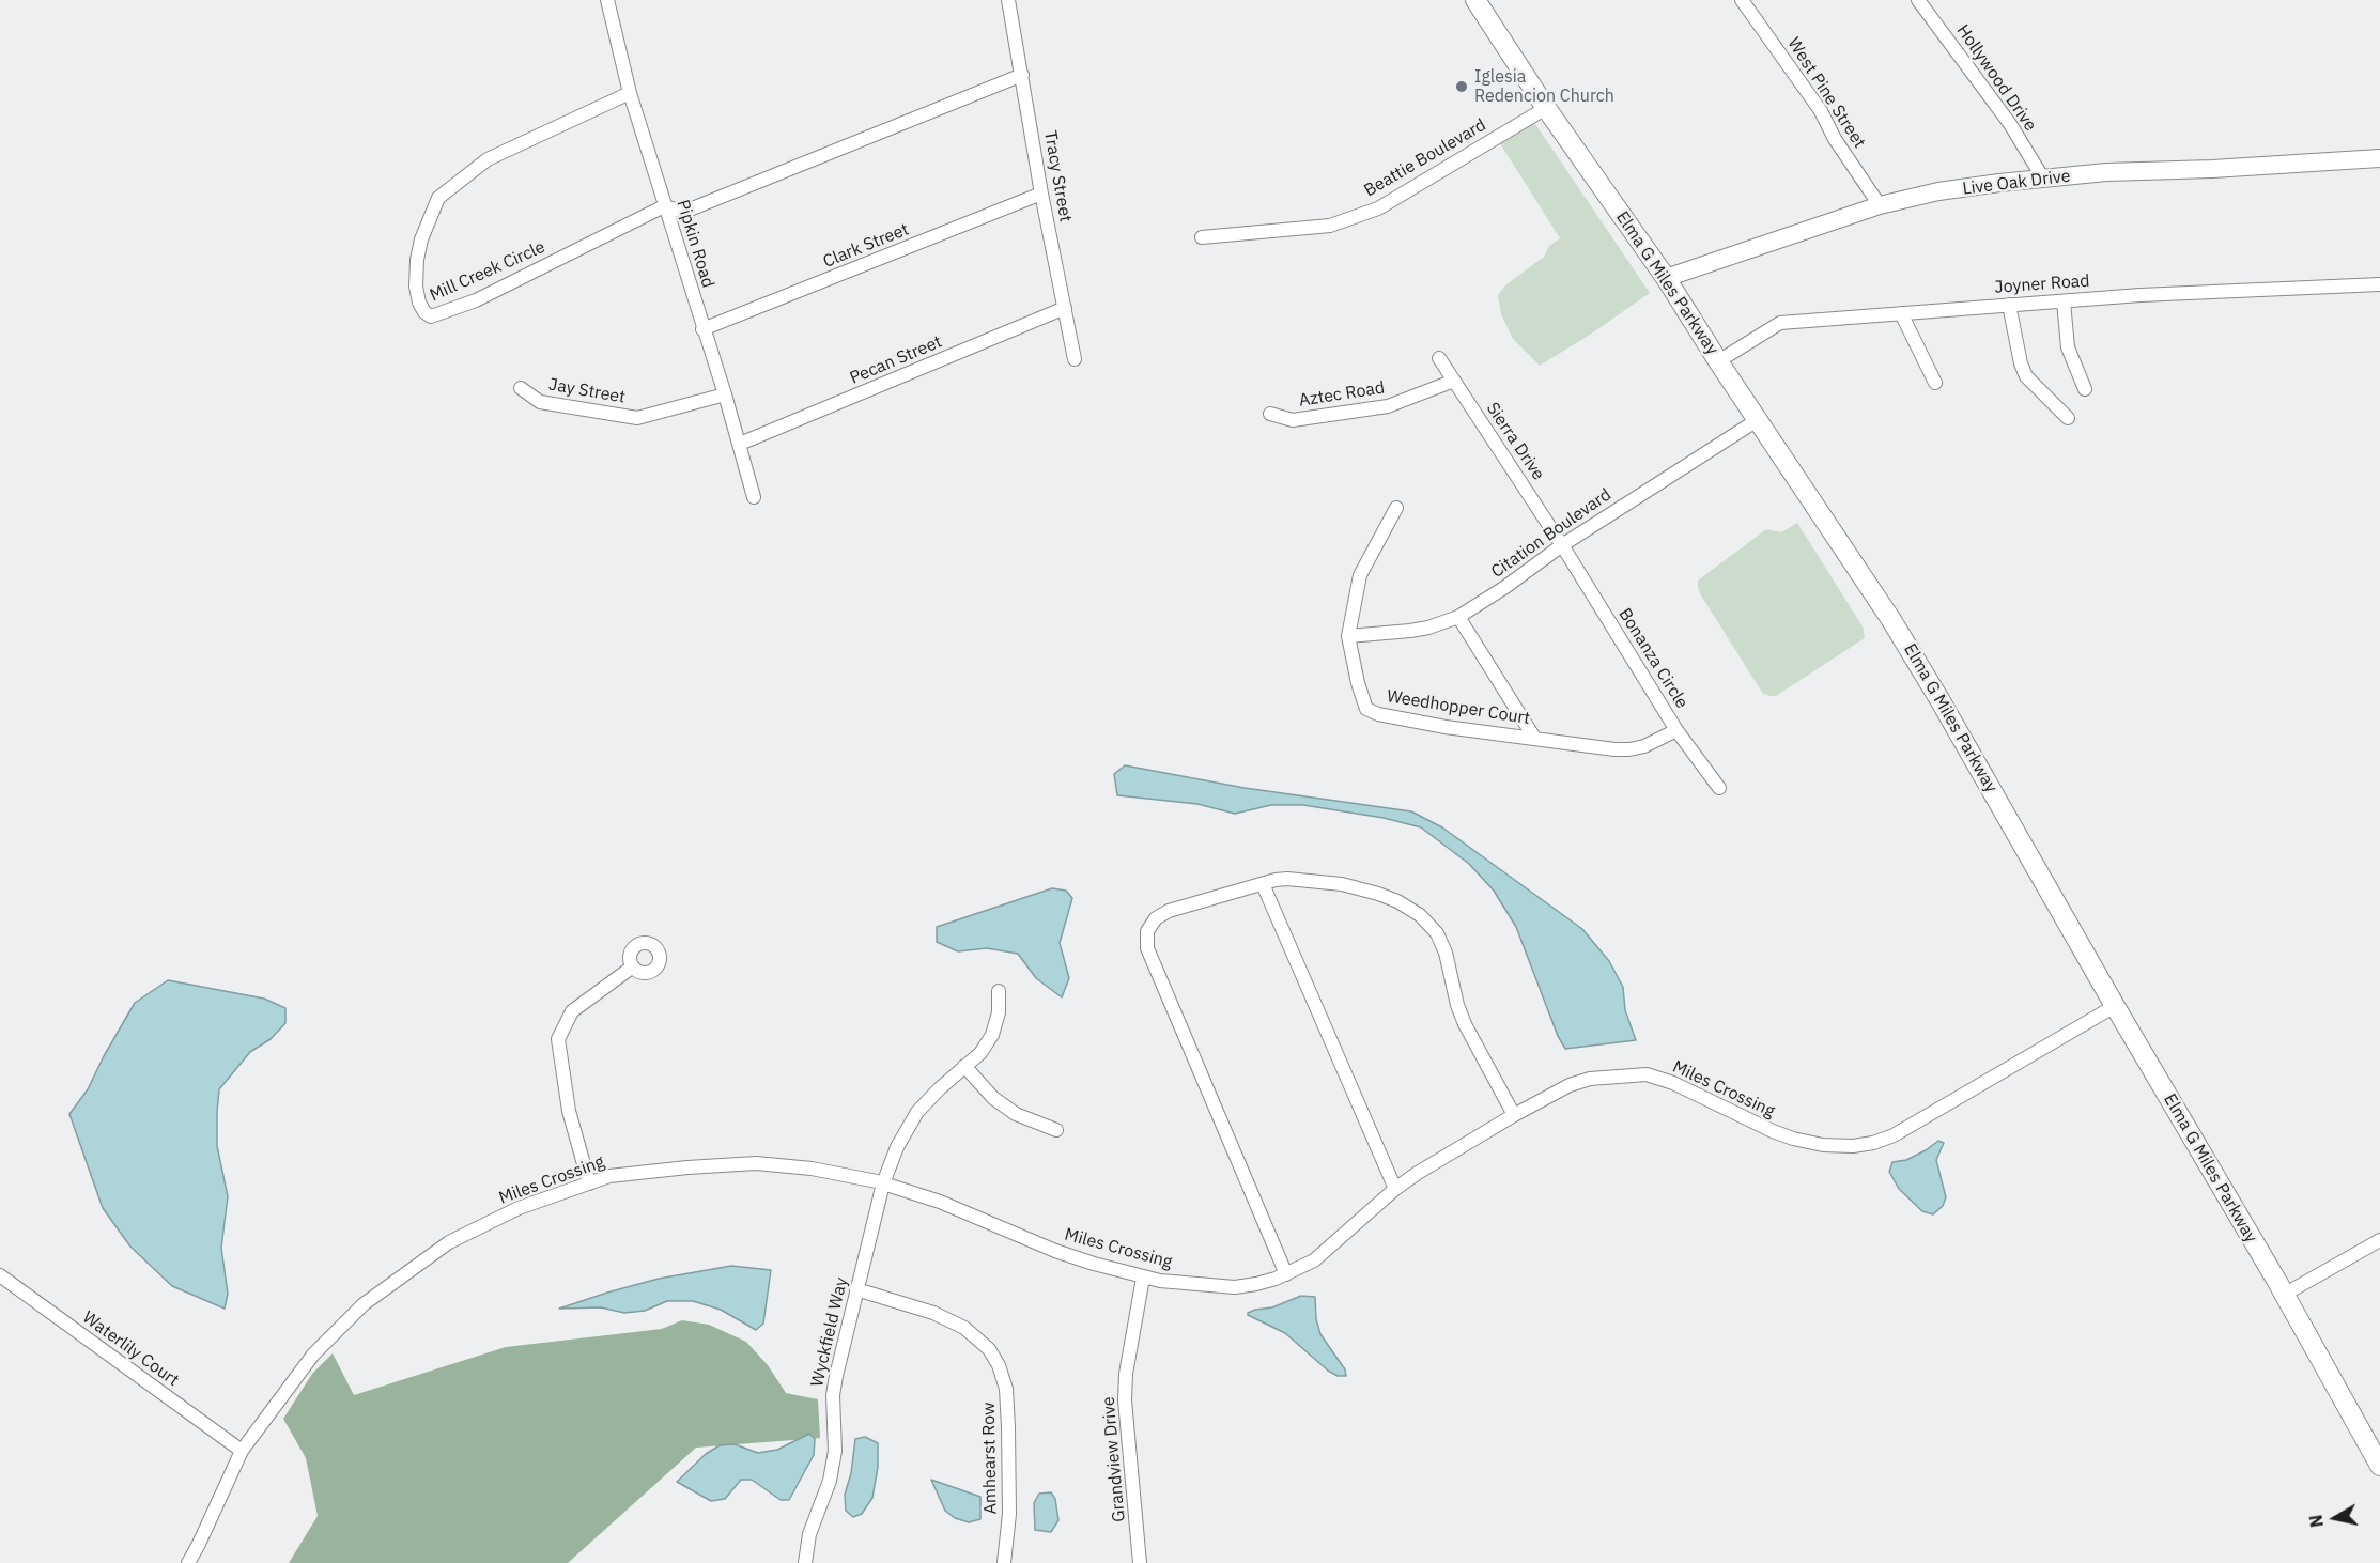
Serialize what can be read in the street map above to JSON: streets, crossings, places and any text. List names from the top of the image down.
{
  "streets": {
    "main road": ["Elma G Miles Parkway"],
    "street": [
      "Hollywood Drive",
      "West Pine Street",
      "Beattie Boulevard",
      "Tracy Street",
      "Live Oak Drive",
      "Pipkin Road",
      "Clark Street",
      "Mill Creek Circle",
      "Joyner Road",
      "Pecan Street",
      "Jay Street",
      "Aztec Road",
      "Sierra Drive",
      "Citation Boulevard",
      "Bonanza Circle",
      "Weedhopper Court",
      "Miles Crossing",
      "Wyckfield Way",
      "Waterlily Court",
      "Amhearst Row",
      "Grandview Drive"
    ]
  },
  "crossings": [
    ["Hollywood Drive", "Live Oak Drive"],
    ["West Pine Street", "Live Oak Drive"],
    ["Beattie Boulevard", "Elma G Miles Parkway"],
    ["Tracy Street", "Clark Street"],
    ["Tracy Street", "Pecan Street"],
    ["Live Oak Drive", "Elma G Miles Parkway"],
    ["Pipkin Road", "Clark Street"],
    ["Pipkin Road", "Mill Creek Circle"],
    ["Pipkin Road", "Pecan Street"],
    ["Pipkin Road", "Jay Street"],
    ["Elma G Miles Parkway", "Joyner Road"],
    ["Elma G Miles Parkway", "Citation Boulevard"],
    ["Elma G Miles Parkway", "Miles Crossing"],
    ["Aztec Road", "Sierra Drive"],
    ["Sierra Drive", "Citation Boulevard"],
    ["Sierra Drive", "Bonanza Circle"],
    ["Citation Boulevard", "Bonanza Circle"],
    ["Citation Boulevard", "Weedhopper Court"],
    ["Bonanza Circle", "Weedhopper Court"],
    ["Miles Crossing", "Wyckfield Way"],
    ["Miles Crossing", "Waterlily Court"],
    ["Miles Crossing", "Grandview Drive"],
    ["Wyckfield Way", "Amhearst Row"]
  ],
  "places": ["Iglesia Redencion Church"],
  "north": "left"
}
